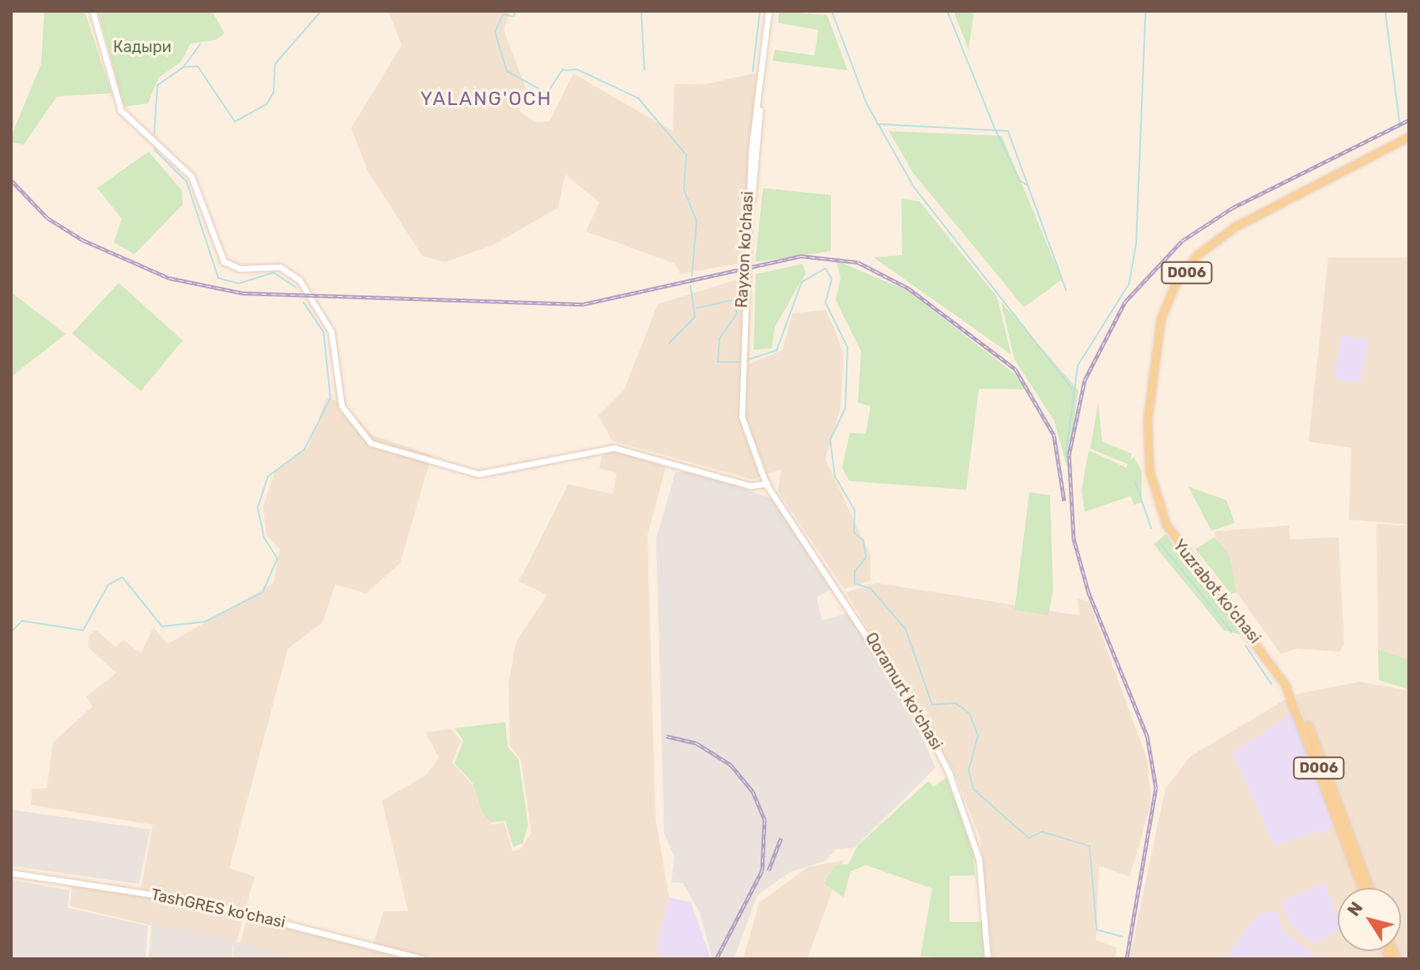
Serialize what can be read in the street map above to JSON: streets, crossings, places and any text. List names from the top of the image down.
{
  "streets": {
    "main road": [
      "Rayxon ko'chasi",
      "D006",
      "Yuzrabot ko'chasi",
      "Qoramurt koʻchasi",
      "TashGRES ko'chasi"
    ]
  },
  "crossings": [
    ["Rayxon ko'chasi", "Qoramurt koʻchasi"]
  ],
  "districts": ["YALANG'OCH"],
  "parks": ["Кадыри"],
  "north": "top left"
}
